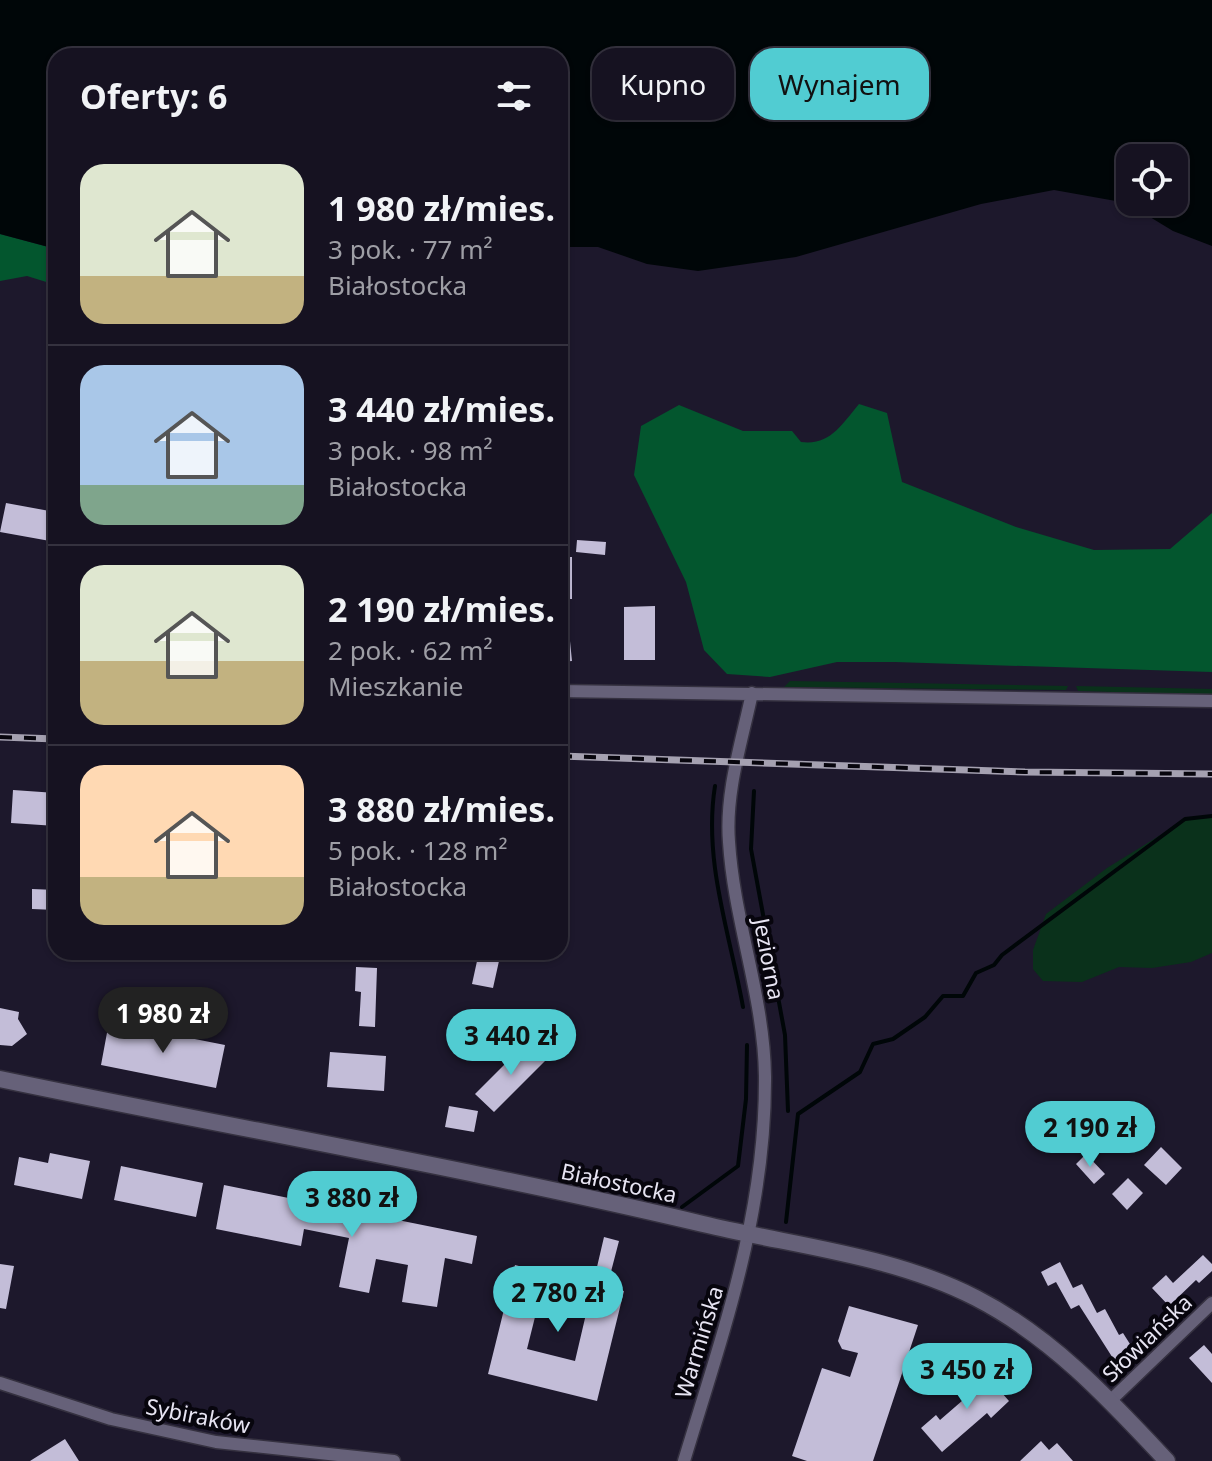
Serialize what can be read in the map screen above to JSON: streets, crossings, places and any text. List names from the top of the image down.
{
  "streets": {
    "street": [
      "Jeziorna",
      "Białostocka",
      "Słowiańska",
      "Warmińska",
      "Sybiraków"
    ]
  },
  "crossings": [
    ["Jeziorna", "Białostocka"],
    ["Jeziorna", "Warmińska"],
    ["Białostocka", "Słowiańska"],
    ["Białostocka", "Warmińska"]
  ],
  "page": {
    "chip": ["Kupno", "Wynajem"],
    "heading": "Oferty: 6",
    "list": [
      {
        "name": "1 980 zł/mies.",
        "note": "3 pok. · 77 m² · Białostocka"
      },
      {
        "name": "3 440 zł/mies.",
        "note": "3 pok. · 98 m² · Białostocka"
      },
      {
        "name": "2 190 zł/mies.",
        "note": "2 pok. · 62 m² · Mieszkanie"
      },
      {
        "name": "3 880 zł/mies.",
        "note": "5 pok. · 128 m² · Białostocka"
      }
    ],
    "price": [
      "1 980 zł",
      "3 440 zł",
      "2 190 zł",
      "3 880 zł",
      "2 780 zł",
      "3 450 zł"
    ]
  }
}
